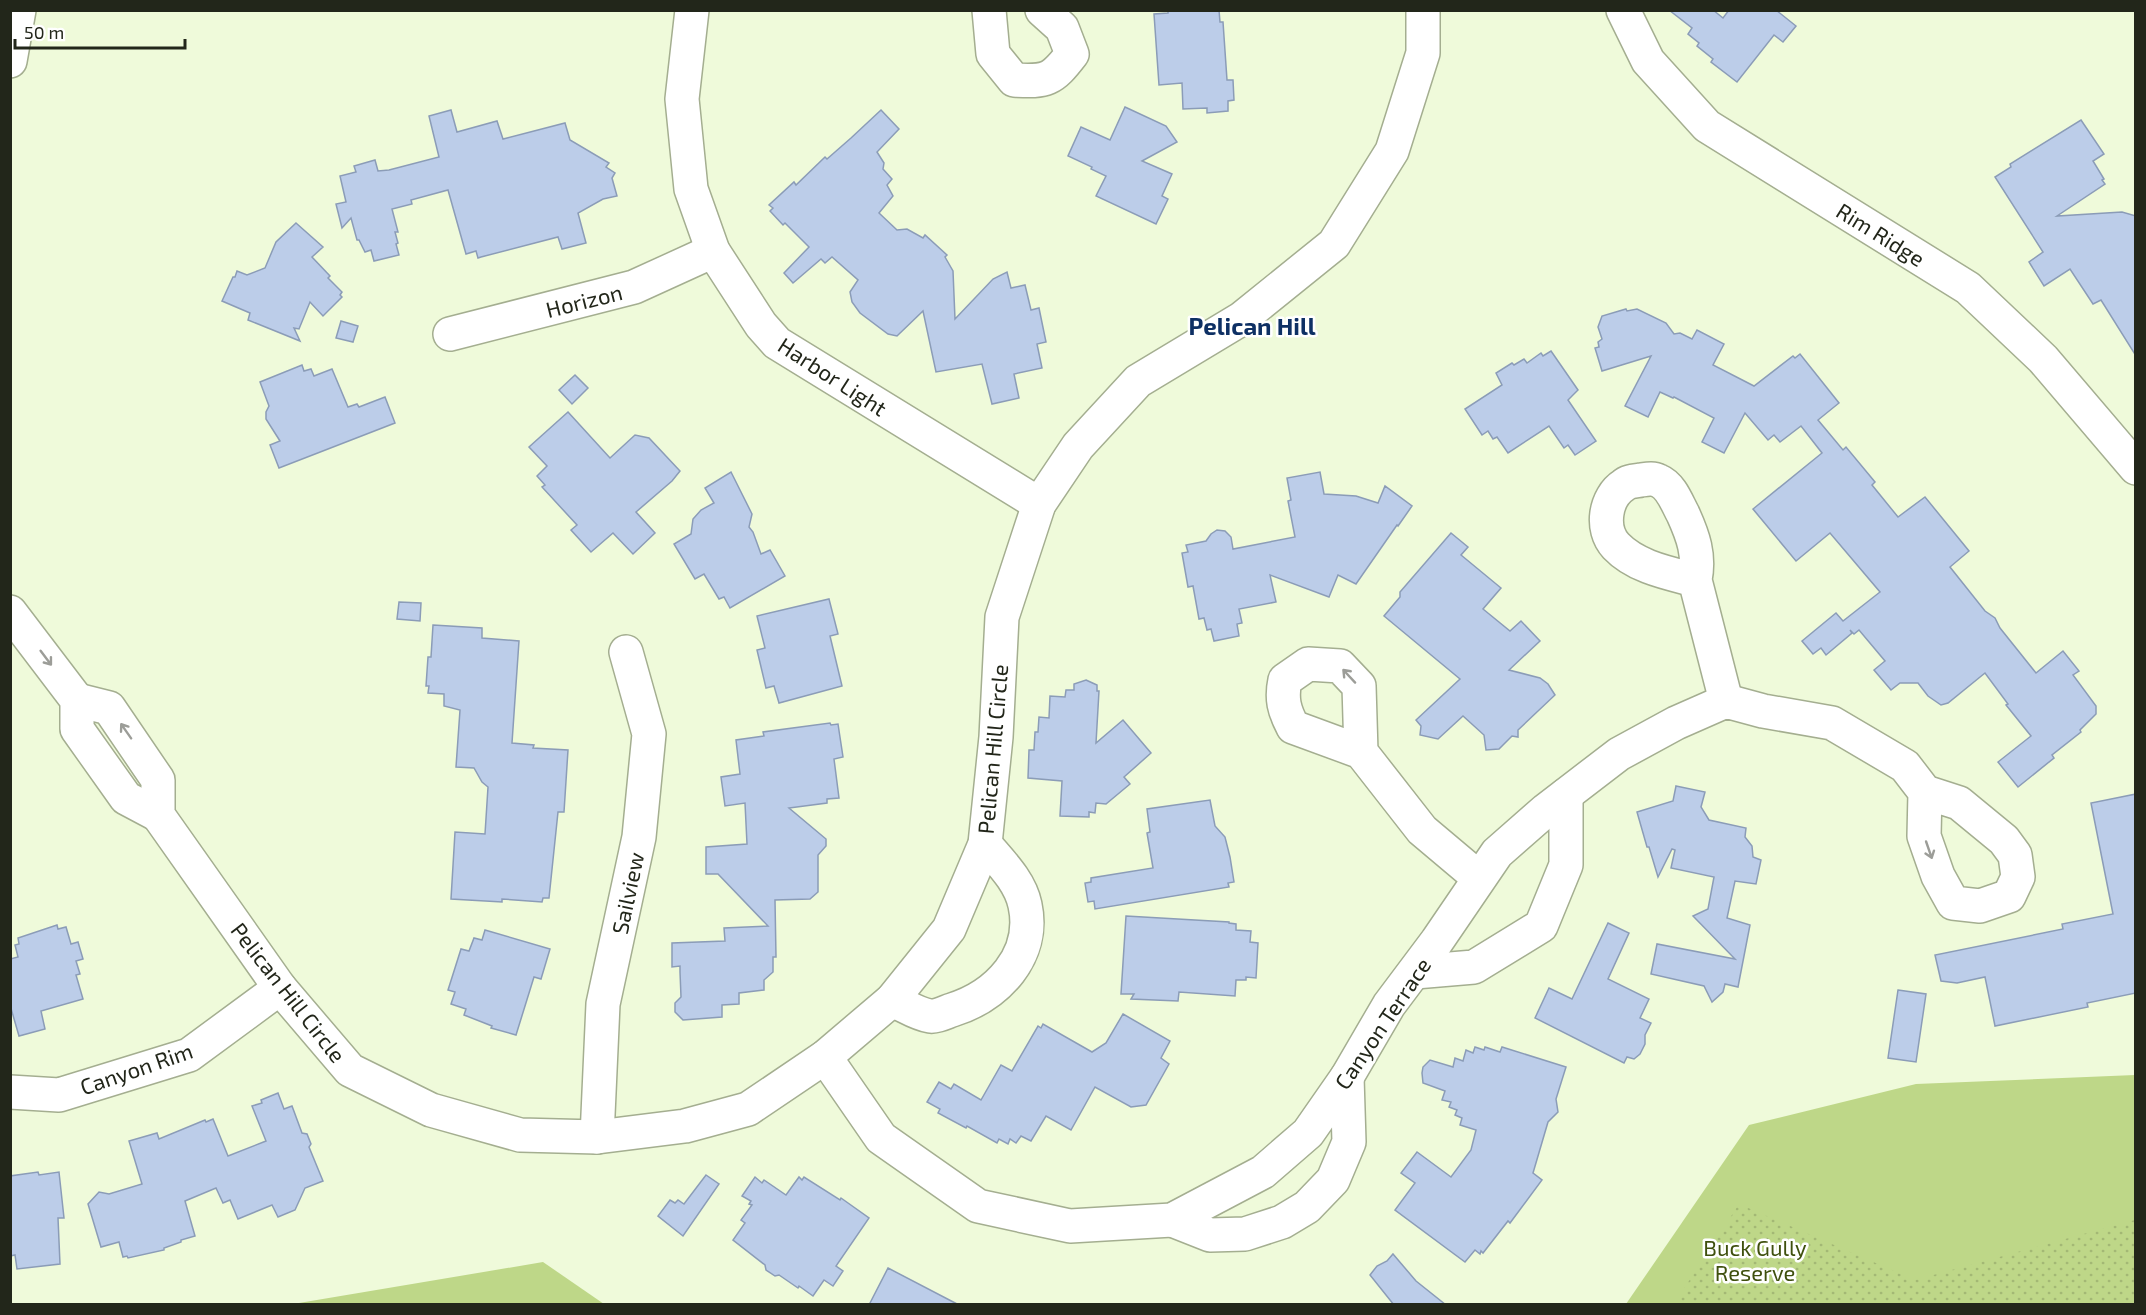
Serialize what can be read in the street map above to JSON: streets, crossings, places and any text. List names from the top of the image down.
{
  "streets": {
    "street": [
      "Rim Ridge",
      "Horizon",
      "Harbor Light",
      "Pelican Hill Circle",
      "Sailview",
      "Canyon Terrace",
      "Canyon Rim"
    ]
  },
  "crossings": [
    ["Horizon", "Harbor Light"],
    ["Harbor Light", "Pelican Hill Circle"],
    ["Pelican Hill Circle", "Sailview"],
    ["Pelican Hill Circle", "Canyon Terrace"],
    ["Pelican Hill Circle", "Canyon Rim"]
  ],
  "districts": ["Pelican Hill"],
  "parks": ["Buck Gully Reserve"],
  "scale_bar": "50 m"
}
